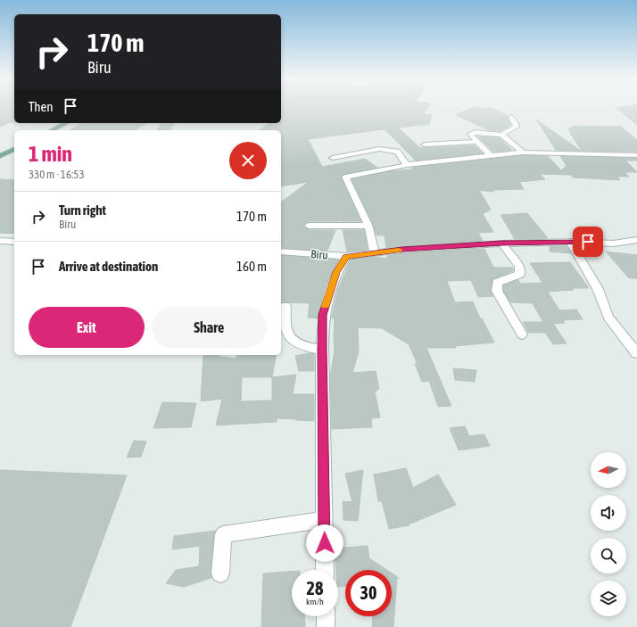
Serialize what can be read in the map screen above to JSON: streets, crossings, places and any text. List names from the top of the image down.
{
  "streets": {
    "street": ["Biru"]
  },
  "north": "left",
  "page": {
    "turn": ["170 m", "Biru"],
    "then": "Then",
    "heading": ["1 min", "330 m · 16:53"],
    "list": [
      {
        "name": "Turn right",
        "note": "Biru",
        "value": "170 m"
      },
      {
        "name": "Arrive at destination",
        "value": "160 m"
      }
    ],
    "buttons": ["Exit", "Share"],
    "speed": "28 km/h",
    "limit": "30"
  }
}
